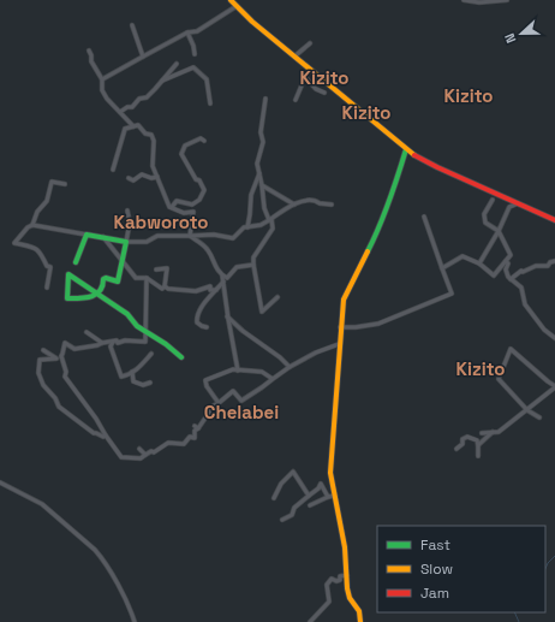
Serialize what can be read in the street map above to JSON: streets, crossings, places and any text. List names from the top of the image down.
{
  "districts": [
    "Kizito",
    "Kizito",
    "Kizito",
    "Kabworoto",
    "Kizito",
    "Chelabei"
  ],
  "legend": ["Fast", "Slow", "Jam"],
  "north": "left"
}
